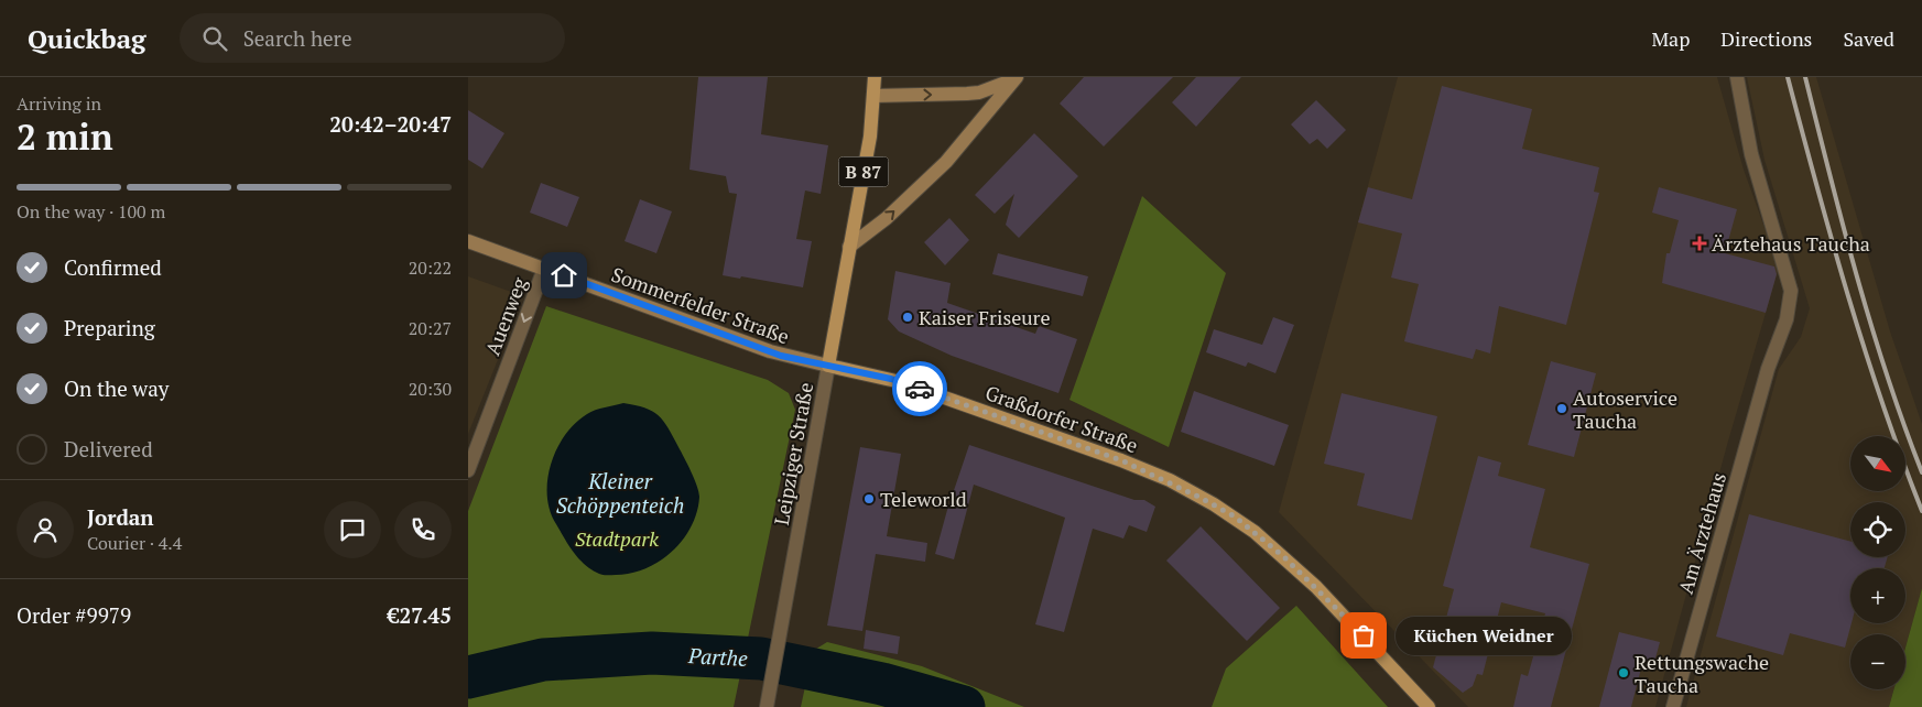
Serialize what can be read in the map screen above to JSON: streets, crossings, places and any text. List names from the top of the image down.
{
  "streets": {
    "main road": [
      "B 87",
      "Sommerfelder Straße",
      "Graßdorfer Straße",
      "Leipziger Straße"
    ],
    "street": ["Auenweg", "Am Ärztehaus"]
  },
  "crossings": [
    ["Sommerfelder Straße", "Auenweg"],
    ["Sommerfelder Straße", "Graßdorfer Straße"],
    ["Sommerfelder Straße", "Leipziger Straße"],
    ["Graßdorfer Straße", "Leipziger Straße"]
  ],
  "one_way": ["Auenweg"],
  "water": ["Kleiner Schöppenteich", "Parthe"],
  "parks": ["Stadtpark"],
  "places": {
    "health": ["Ärztehaus Taucha"],
    "other": [
      "Kaiser Friseure",
      "Autoservice Taucha",
      "Teleworld",
      "Küchen Weidner",
      "Rettungswache Taucha"
    ]
  },
  "north": "bottom right",
  "page": {
    "header": "Quickbag",
    "search": "Search here",
    "nav": ["Map", "Directions", "Saved"],
    "heading": ["2 min", "Arriving in", "20:42–20:47"],
    "panel": [
      "Jordan",
      "Courier · 4.4",
      "Order #9979",
      "€27.45"
    ],
    "bar": "On the way · 100 m",
    "list": [
      ["Confirmed", "20:22"],
      ["Preparing", "20:27"],
      ["On the way", "20:30"],
      "Delivered"
    ],
    "map_buttons": ["+", "−"],
    "bubble": "Küchen Weidner"
  }
}
